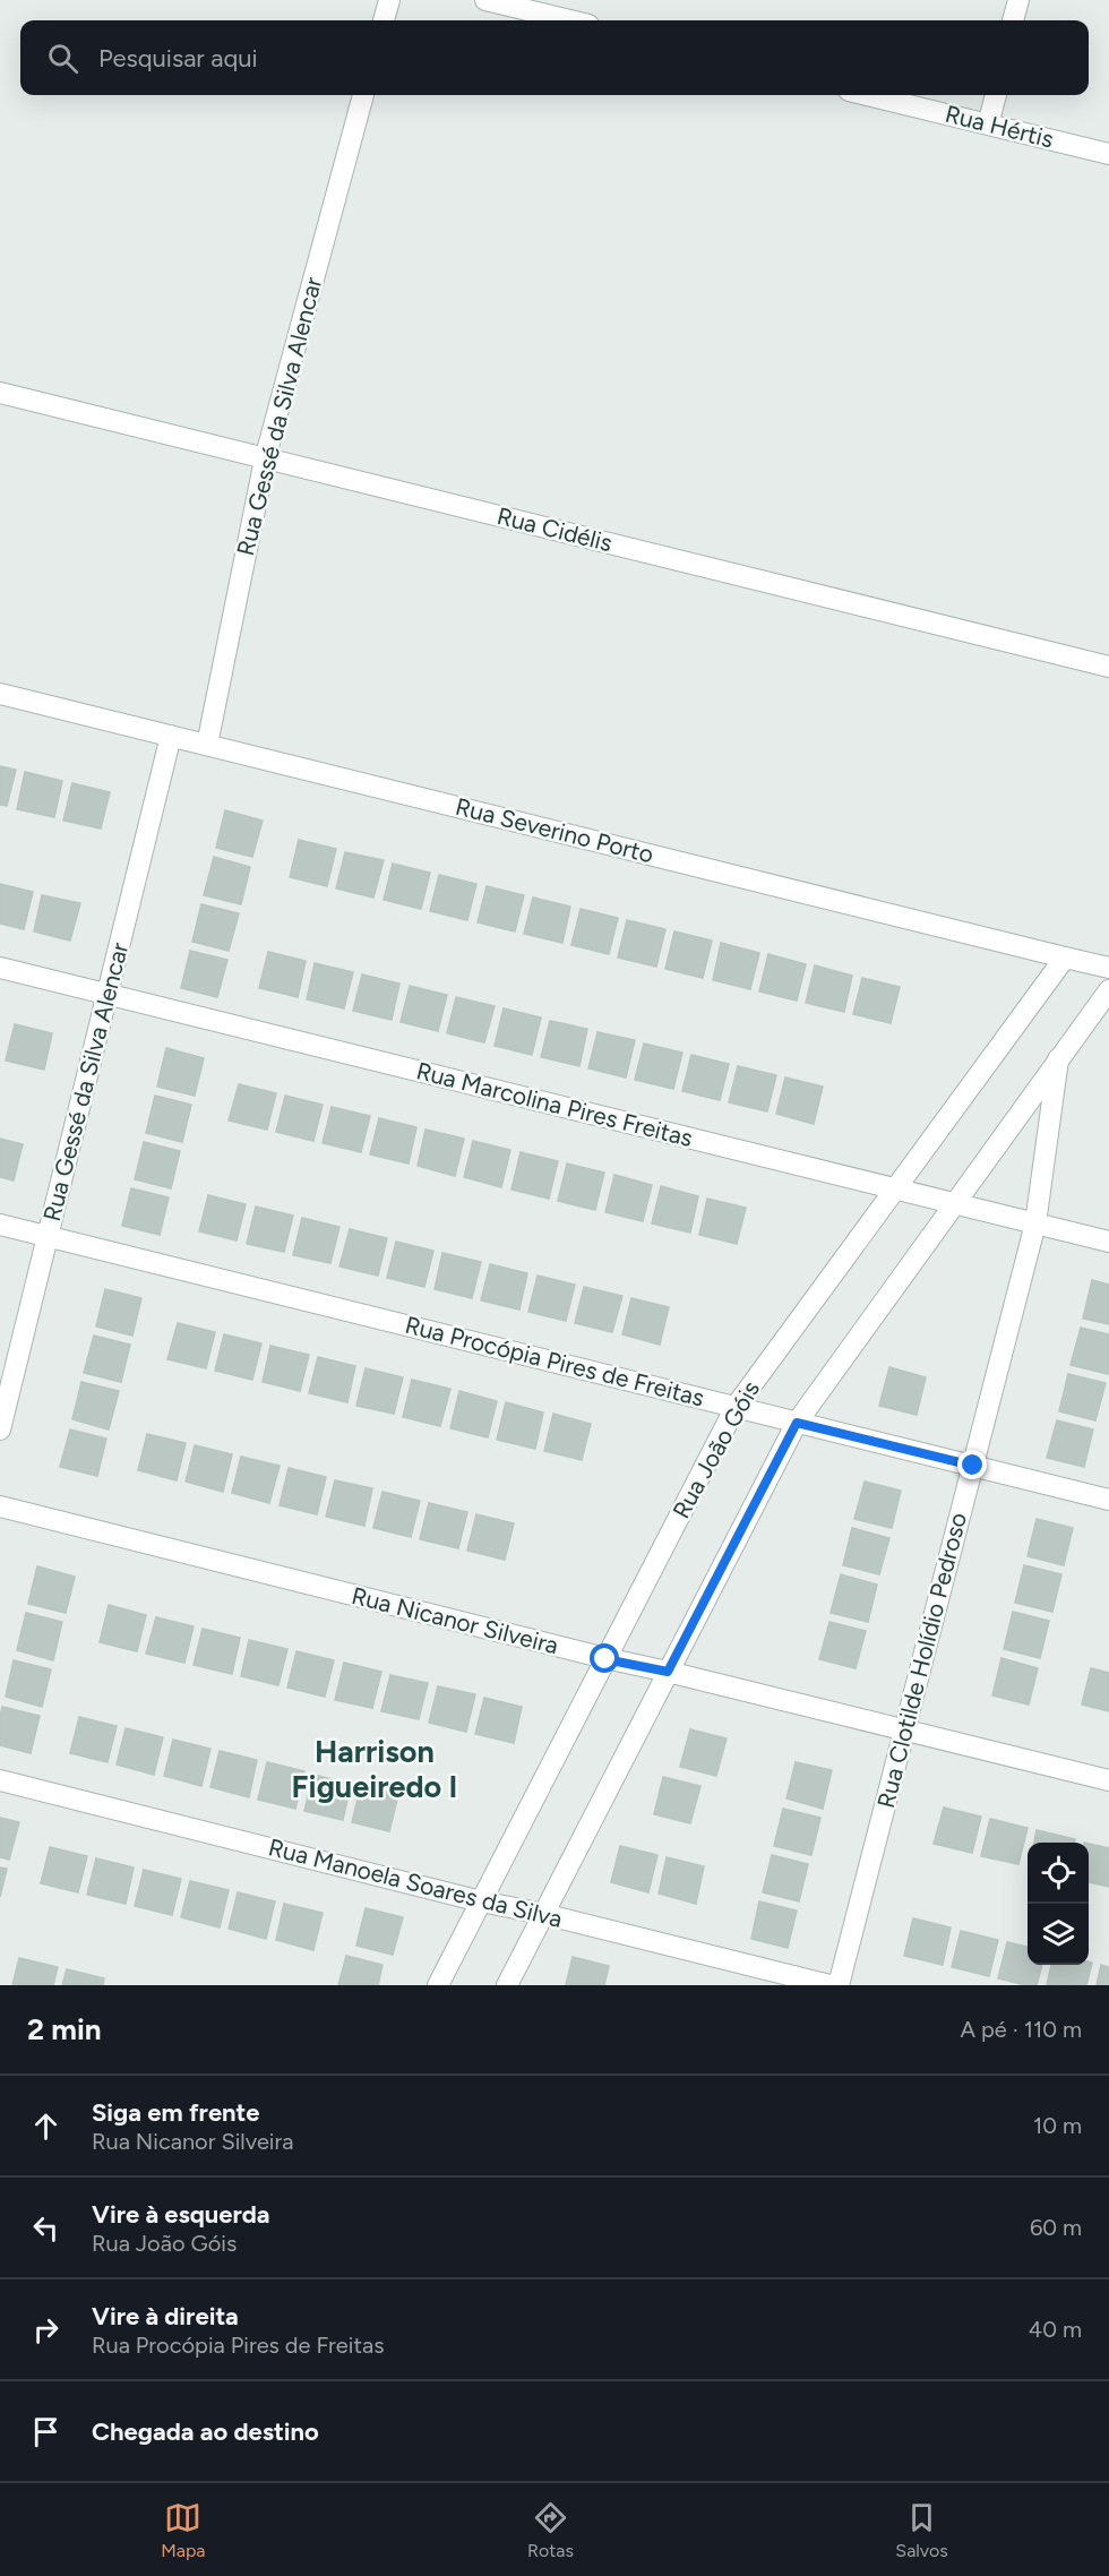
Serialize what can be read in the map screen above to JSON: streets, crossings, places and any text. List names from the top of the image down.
{
  "streets": {
    "street": [
      "Rua Hértis",
      "Rua Gessé da Silva Alencar",
      "Rua Cidélis",
      "Rua Severino Porto",
      "Rua Marcolina Pires Freitas",
      "Rua Procópia Pires de Freitas",
      "Rua João Góis",
      "Rua Nicanor Silveira",
      "Rua Clotilde Holídio Pedroso",
      "Rua Manoela Soares da Silva"
    ]
  },
  "crossings": [
    ["Rua Gessé da Silva Alencar", "Rua Cidélis"],
    ["Rua Gessé da Silva Alencar", "Rua Severino Porto"],
    ["Rua Gessé da Silva Alencar", "Rua Marcolina Pires Freitas"],
    ["Rua Gessé da Silva Alencar", "Rua Procópia Pires de Freitas"],
    ["Rua Severino Porto", "Rua João Góis"],
    ["Rua Marcolina Pires Freitas", "Rua João Góis"],
    ["Rua Marcolina Pires Freitas", "Rua Clotilde Holídio Pedroso"],
    ["Rua Procópia Pires de Freitas", "Rua João Góis"],
    ["Rua Procópia Pires de Freitas", "Rua Clotilde Holídio Pedroso"],
    ["Rua João Góis", "Rua Nicanor Silveira"],
    ["Rua João Góis", "Rua Manoela Soares da Silva"],
    ["Rua Nicanor Silveira", "Rua Clotilde Holídio Pedroso"]
  ],
  "districts": ["Harrison Figueiredo I"],
  "page": {
    "search": "Pesquisar aqui",
    "heading": ["2 min", "A pé · 110 m"],
    "list": [
      ["Siga em frente", "Rua Nicanor Silveira", "10 m"],
      ["Vire à esquerda", "Rua João Góis", "60 m"],
      ["Vire à direita", "Rua Procópia Pires de Freitas", "40 m"],
      "Chegada ao destino"
    ],
    "nav": ["Mapa", "Rotas", "Salvos"]
  }
}
